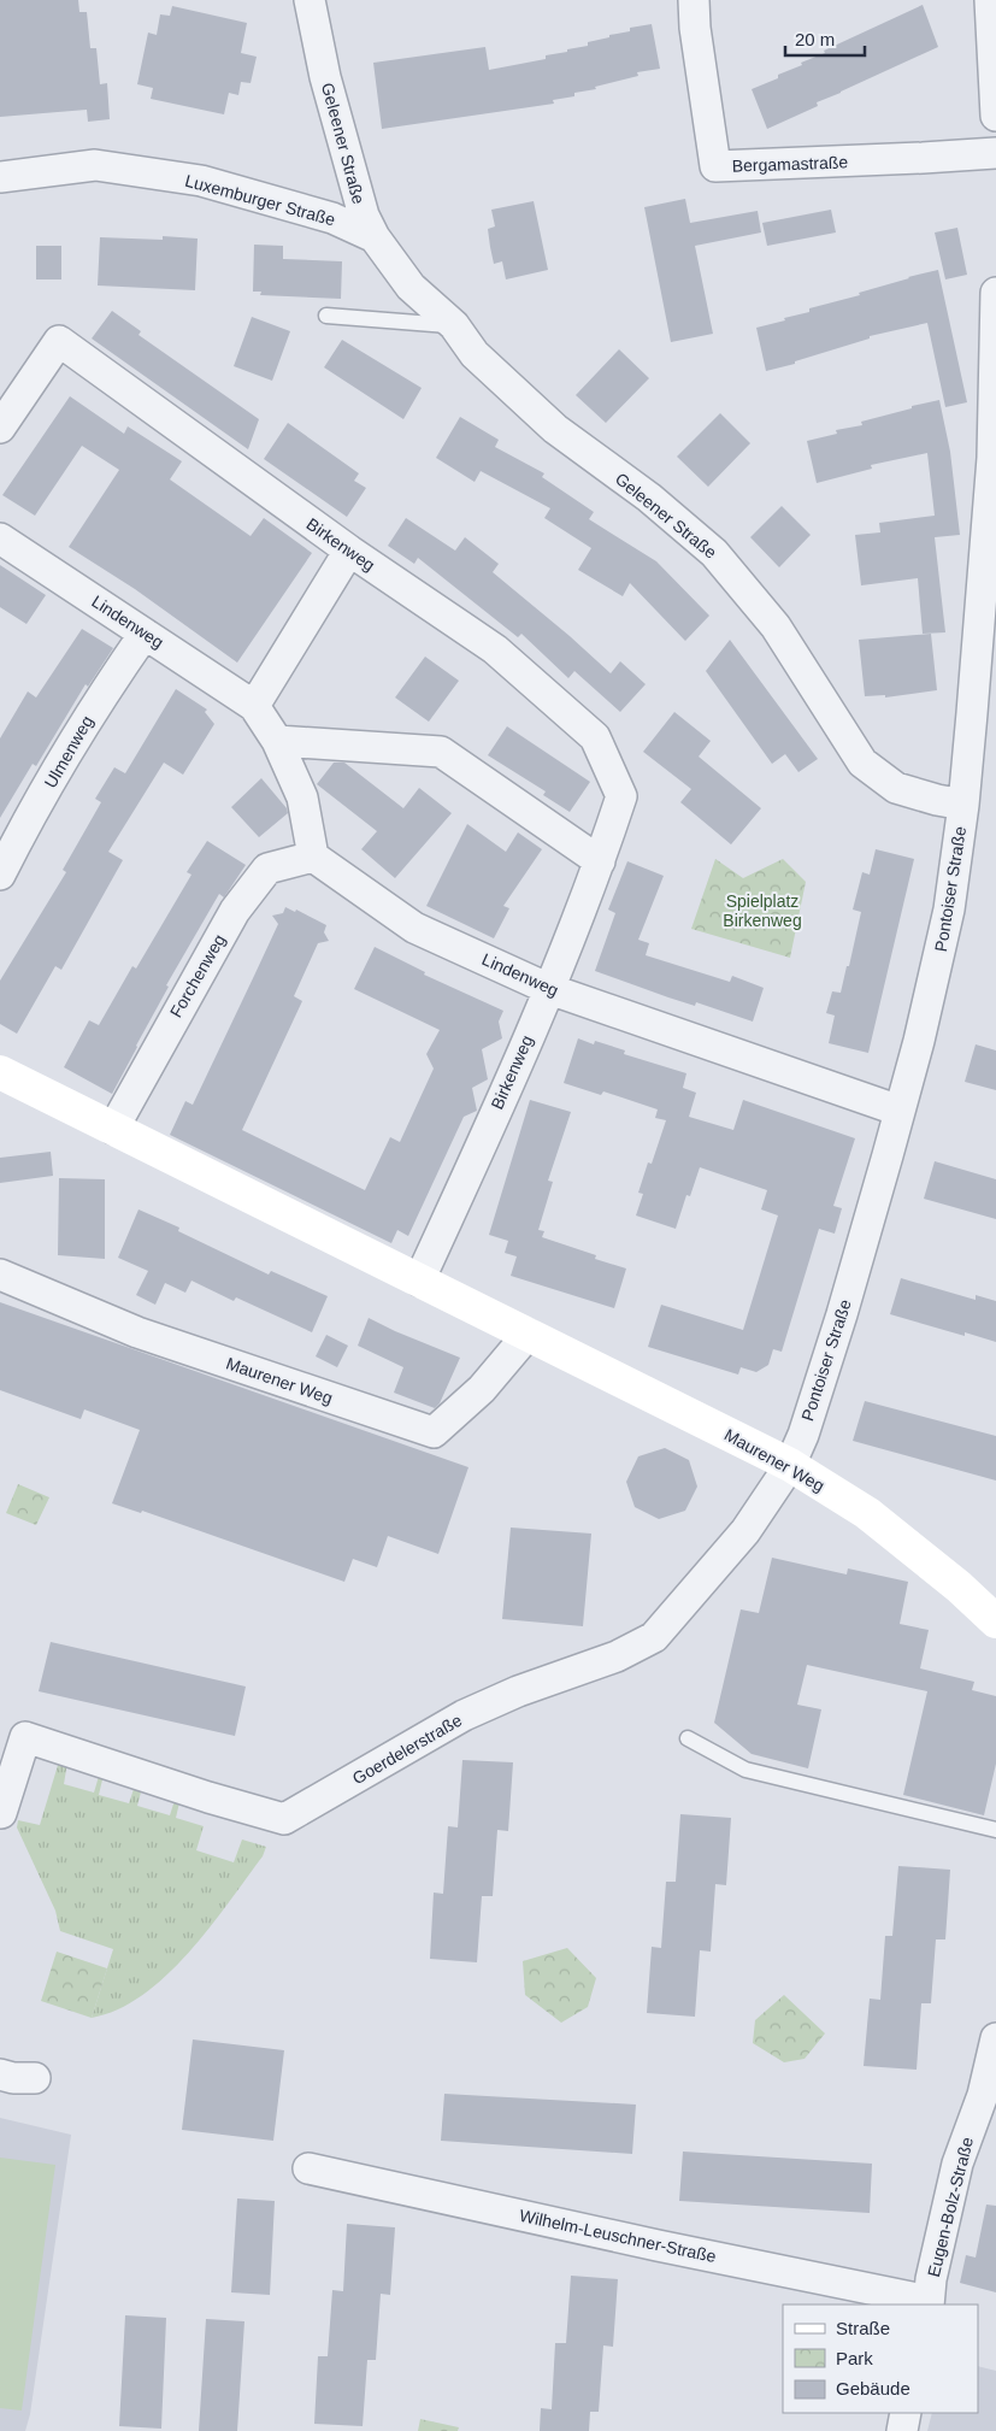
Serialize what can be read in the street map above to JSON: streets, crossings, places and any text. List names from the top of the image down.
{
  "streets": {
    "street": [
      "Geleener Straße",
      "Bergamastraße",
      "Luxemburger Straße",
      "Birkenweg",
      "Lindenweg",
      "Ulmenweg",
      "Pontoiser Straße",
      "Forchenweg",
      "Maurener Weg",
      "Goerdelerstraße",
      "Eugen-Bolz-Straße",
      "Wilhelm-Leuschner-Straße"
    ]
  },
  "crossings": [
    ["Geleener Straße", "Luxemburger Straße"],
    ["Geleener Straße", "Pontoiser Straße"],
    ["Birkenweg", "Lindenweg"],
    ["Birkenweg", "Maurener Weg"],
    ["Lindenweg", "Ulmenweg"],
    ["Lindenweg", "Pontoiser Straße"],
    ["Lindenweg", "Forchenweg"],
    ["Pontoiser Straße", "Maurener Weg"],
    ["Pontoiser Straße", "Goerdelerstraße"],
    ["Forchenweg", "Maurener Weg"],
    ["Maurener Weg", "Goerdelerstraße"],
    ["Eugen-Bolz-Straße", "Wilhelm-Leuschner-Straße"]
  ],
  "parks": ["Spielplatz Birkenweg"],
  "legend": ["Straße", "Park", "Gebäude"],
  "scale_bar": "20 m"
}
